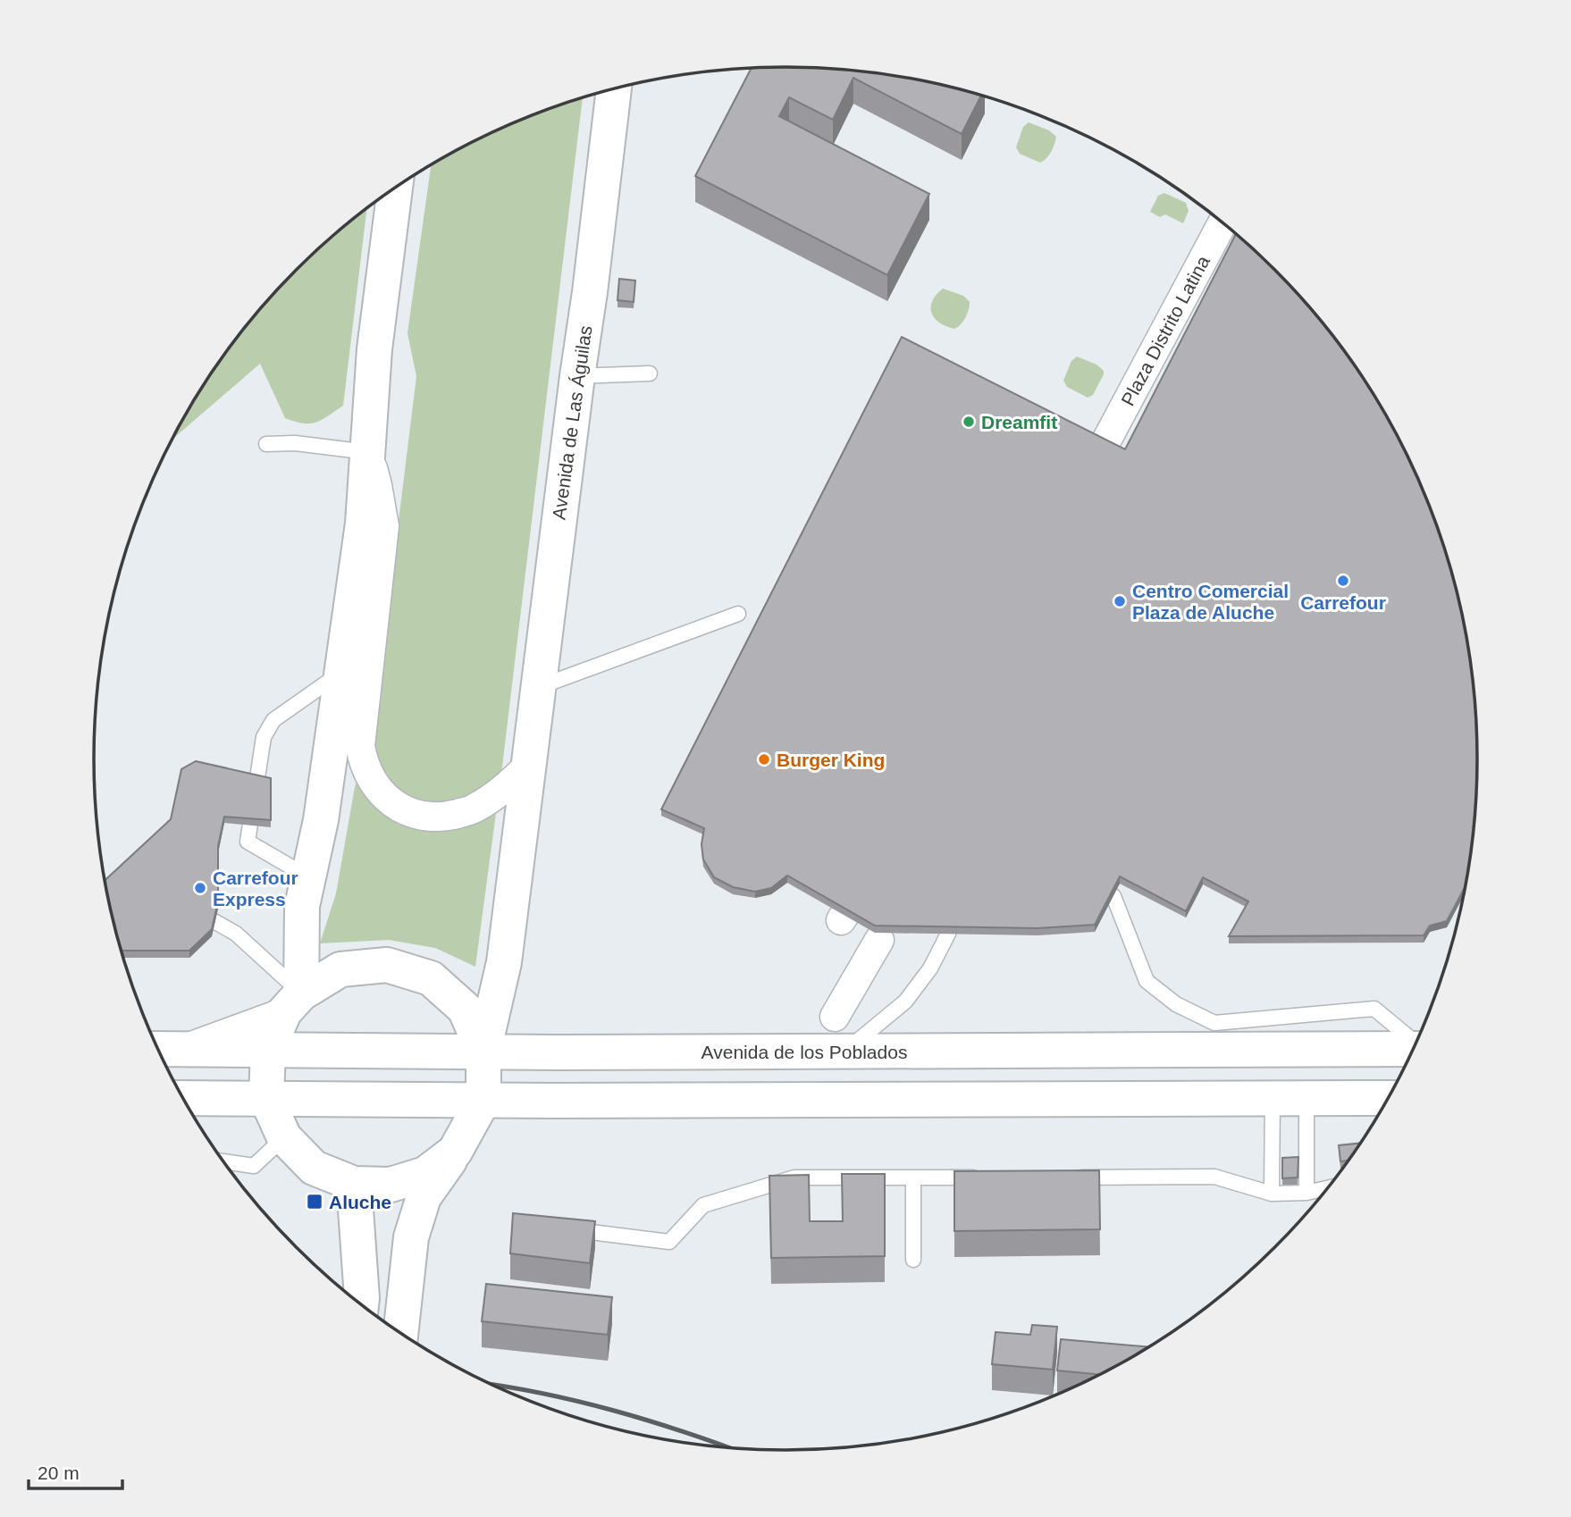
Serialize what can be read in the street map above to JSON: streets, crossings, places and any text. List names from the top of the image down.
{
  "streets": {
    "street": ["Plaza Distrito Latina", "Avenida de Las Águilas", "Avenida de los Poblados"]
  },
  "crossings": [
    ["Avenida de Las Águilas", "Avenida de los Poblados"]
  ],
  "places": {
    "other": [
      "Dreamfit",
      "Carrefour",
      "Centro Comercial Plaza de Aluche",
      "Burger King",
      "Carrefour Express"
    ],
    "transit": ["Aluche"]
  },
  "scale_bar": "20 m"
}
